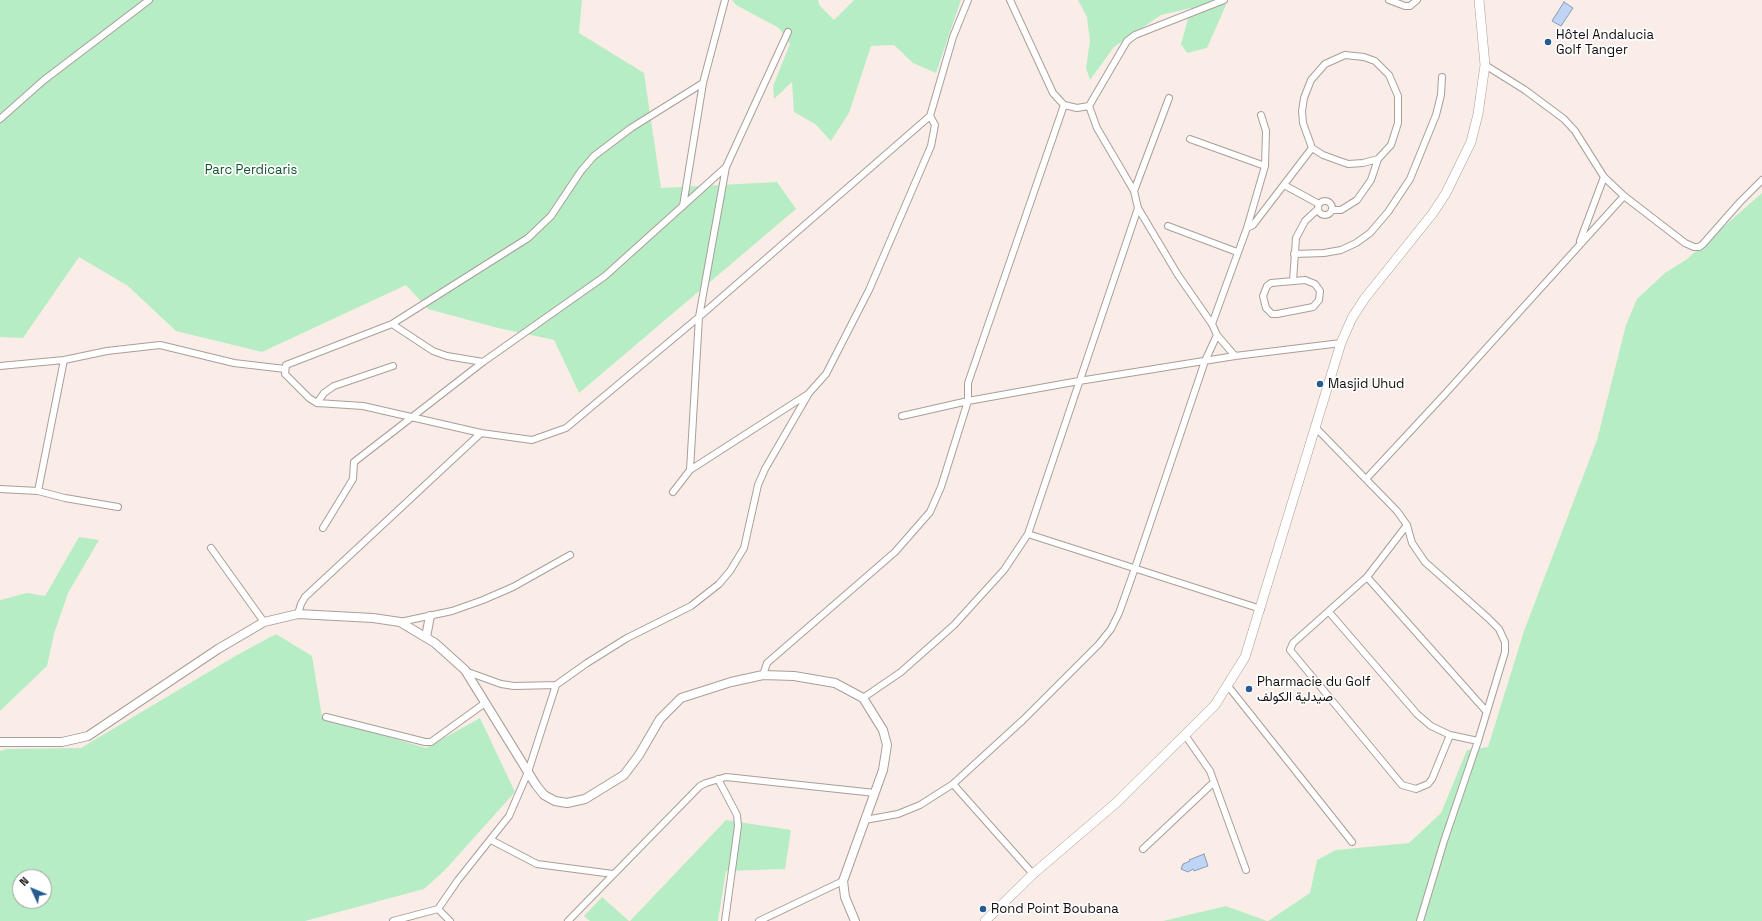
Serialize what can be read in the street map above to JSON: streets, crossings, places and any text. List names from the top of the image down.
{
  "parks": ["Parc Perdicaris"],
  "places": [
    "Hôtel Andalucia Golf Tanger",
    "Masjid Uhud",
    "Pharmacie du Golf صيدلية الكولف",
    "Rond Point Boubana"
  ],
  "north": "top left"
}
